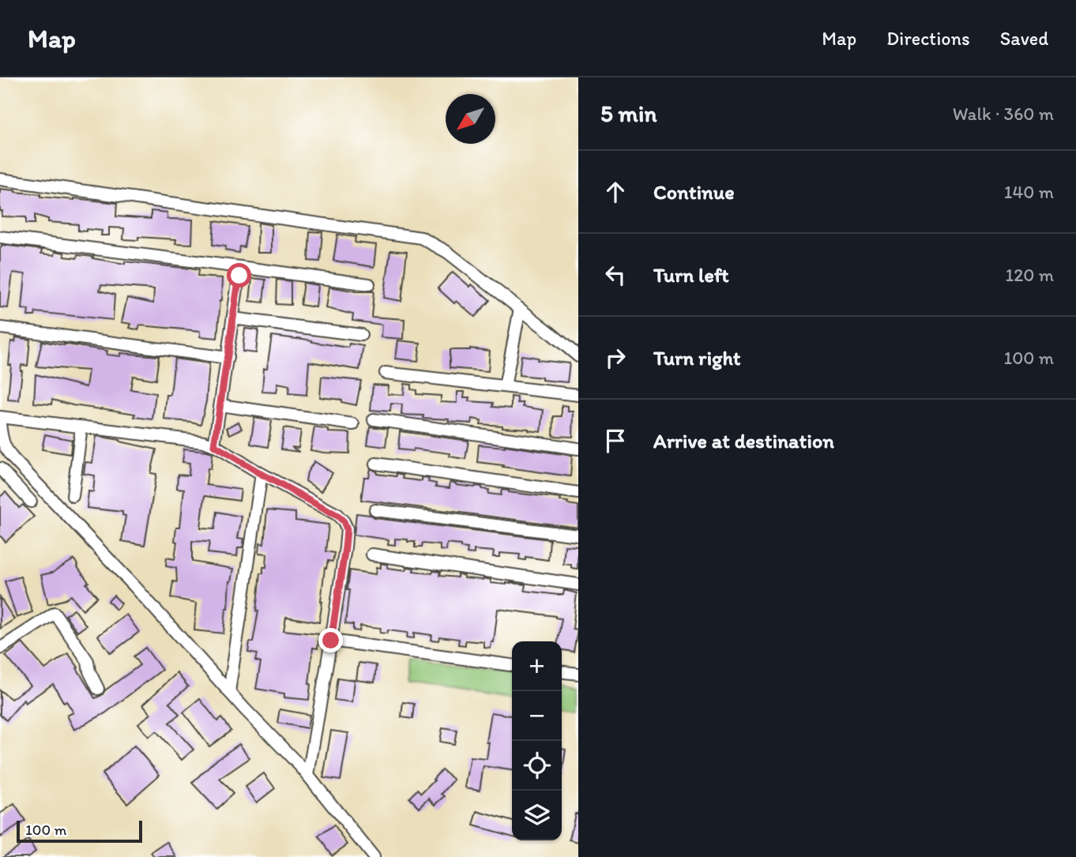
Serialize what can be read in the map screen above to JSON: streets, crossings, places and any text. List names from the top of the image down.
{
  "scale_bar": "100 m",
  "north": "bottom left",
  "page": {
    "header": "Map",
    "nav": ["Map", "Directions", "Saved"],
    "heading": ["5 min", "Walk · 360 m"],
    "list": [
      ["Continue", "140 m"],
      ["Turn left", "120 m"],
      ["Turn right", "100 m"],
      "Arrive at destination"
    ],
    "map_buttons": ["+", "−"],
    "scale": "100 m"
  }
}
